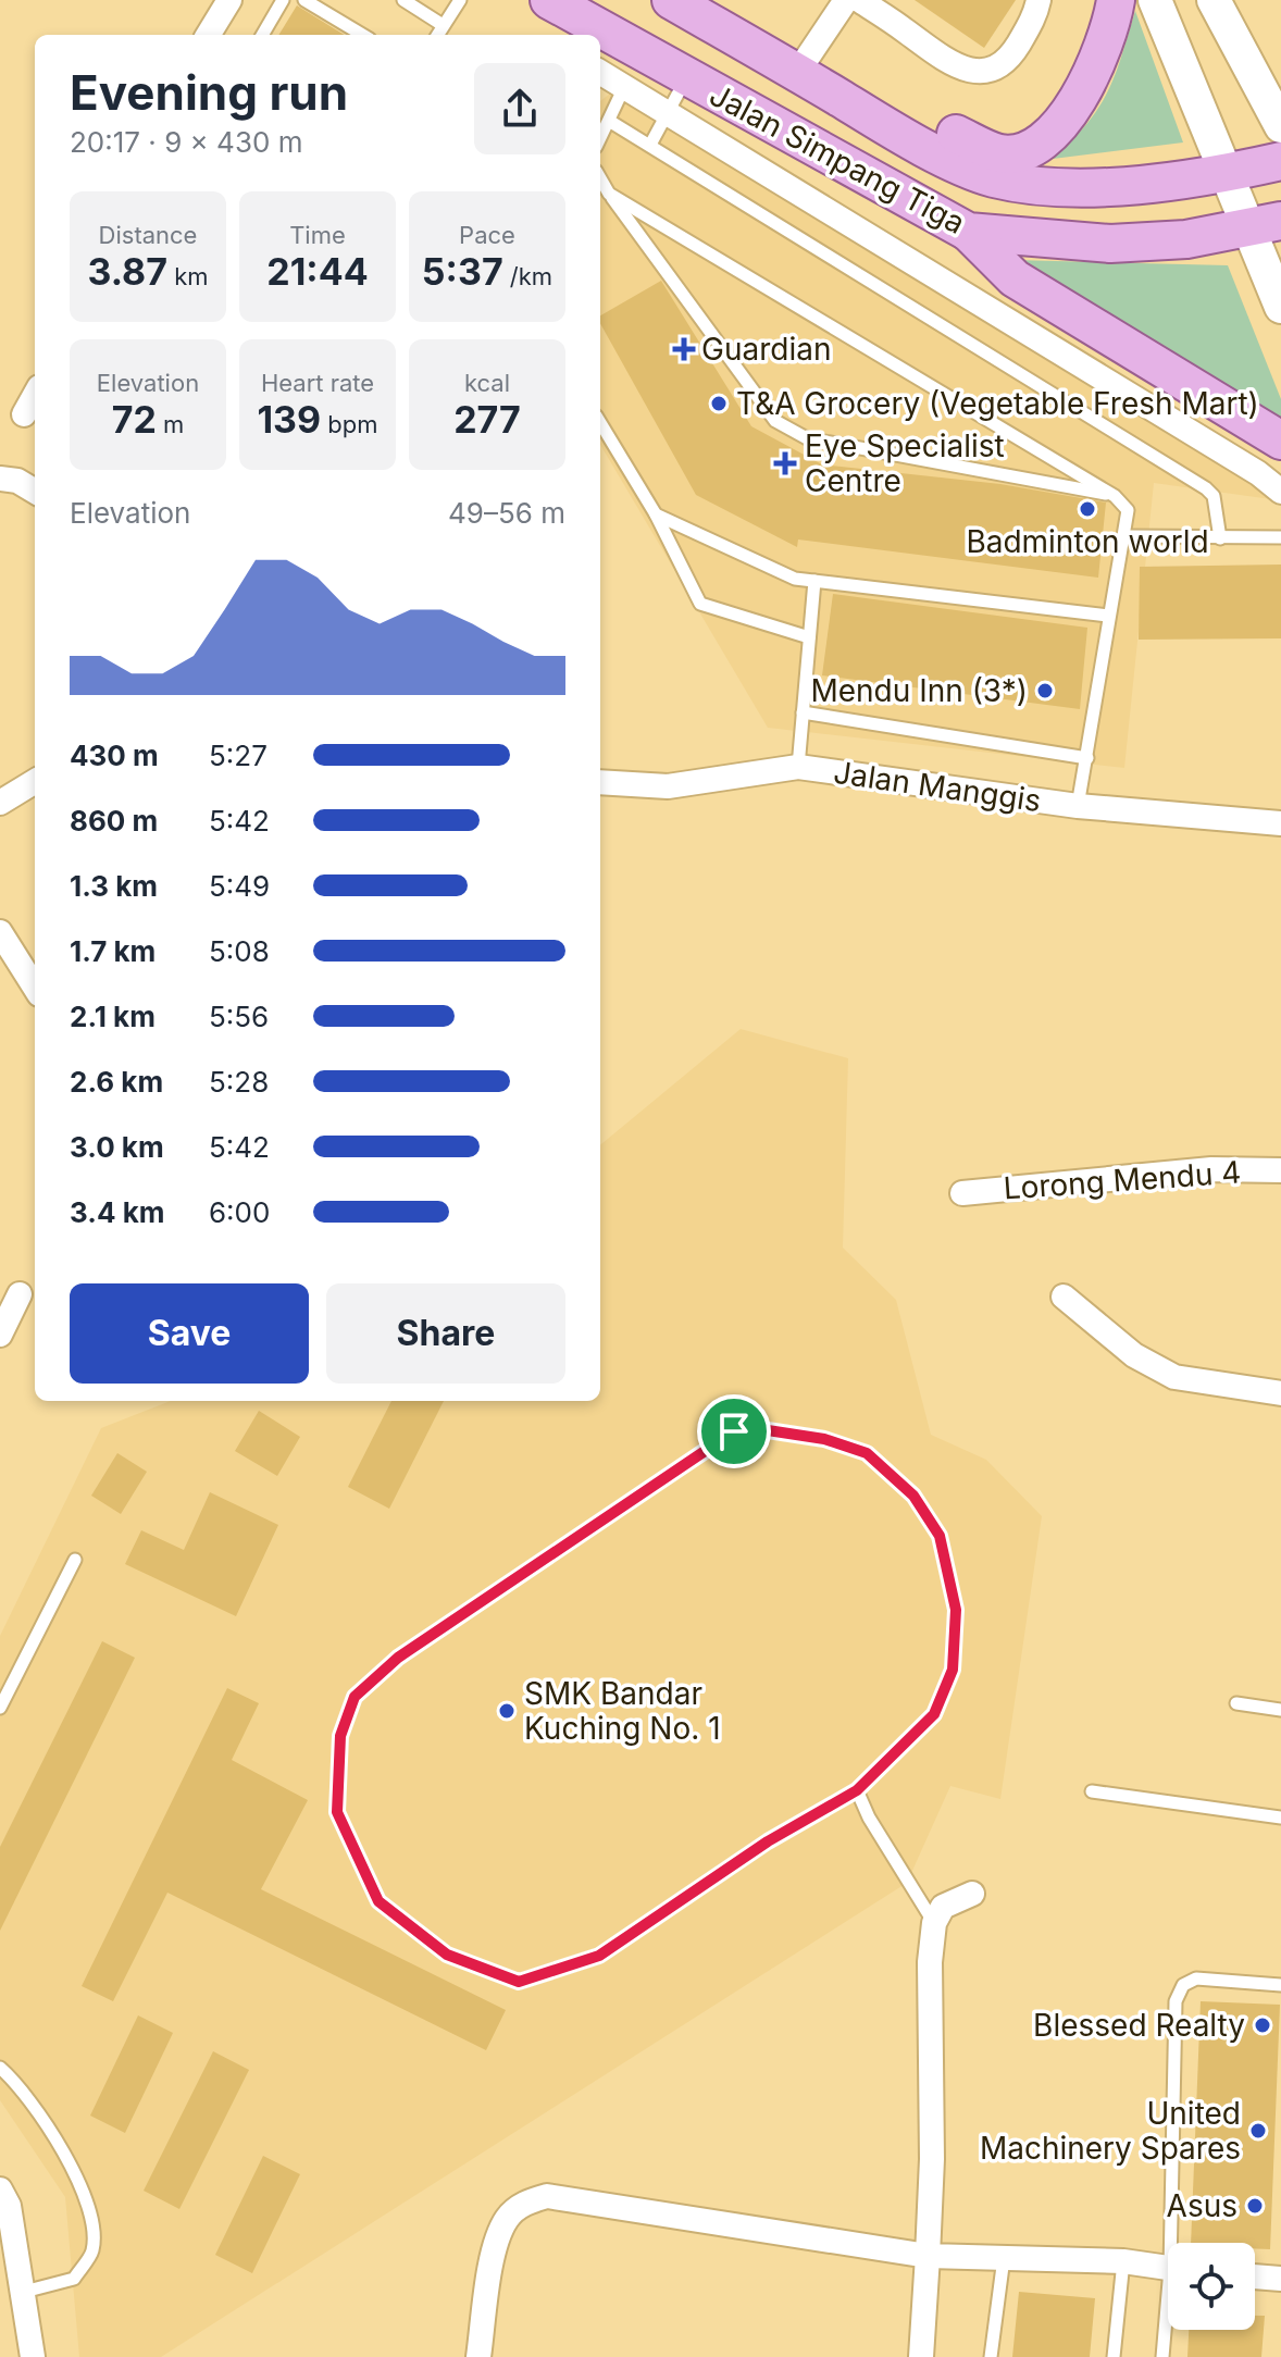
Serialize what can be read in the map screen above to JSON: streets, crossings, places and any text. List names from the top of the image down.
{
  "streets": {
    "main road": ["Jalan Simpang Tiga"],
    "street": ["Jalan Manggis", "Lorong Mendu 4"]
  },
  "places": {
    "health": ["Guardian", "Eye Specialist Centre"],
    "other": [
      "T&A Grocery (Vegetable Fresh Mart)",
      "Badminton world",
      "Mendu Inn (3*)",
      "SMK Bandar Kuching No. 1",
      "Blessed Realty",
      "United Machinery Spares",
      "Asus"
    ]
  },
  "page": {
    "heading": ["Evening run", "20:17 · 9 × 430 m"],
    "stats": [
      ["Distance", "3.87 km"],
      ["Time", "21:44"],
      ["Pace", "5:37 /km"],
      ["Elevation", "72 m"],
      ["Heart rate", "139 bpm"],
      ["kcal", "277"]
    ],
    "chart": ["Elevation", "49–56 m"],
    "list": [
      {
        "name": "430 m",
        "note": "5:27"
      },
      {
        "name": "860 m",
        "note": "5:42"
      },
      {
        "name": "1.3 km",
        "note": "5:49"
      },
      {
        "name": "1.7 km",
        "note": "5:08"
      },
      {
        "name": "2.1 km",
        "note": "5:56"
      },
      {
        "name": "2.6 km",
        "note": "5:28"
      },
      {
        "name": "3.0 km",
        "note": "5:42"
      },
      {
        "name": "3.4 km",
        "note": "6:00"
      }
    ],
    "buttons": ["Save", "Share"]
  }
}
